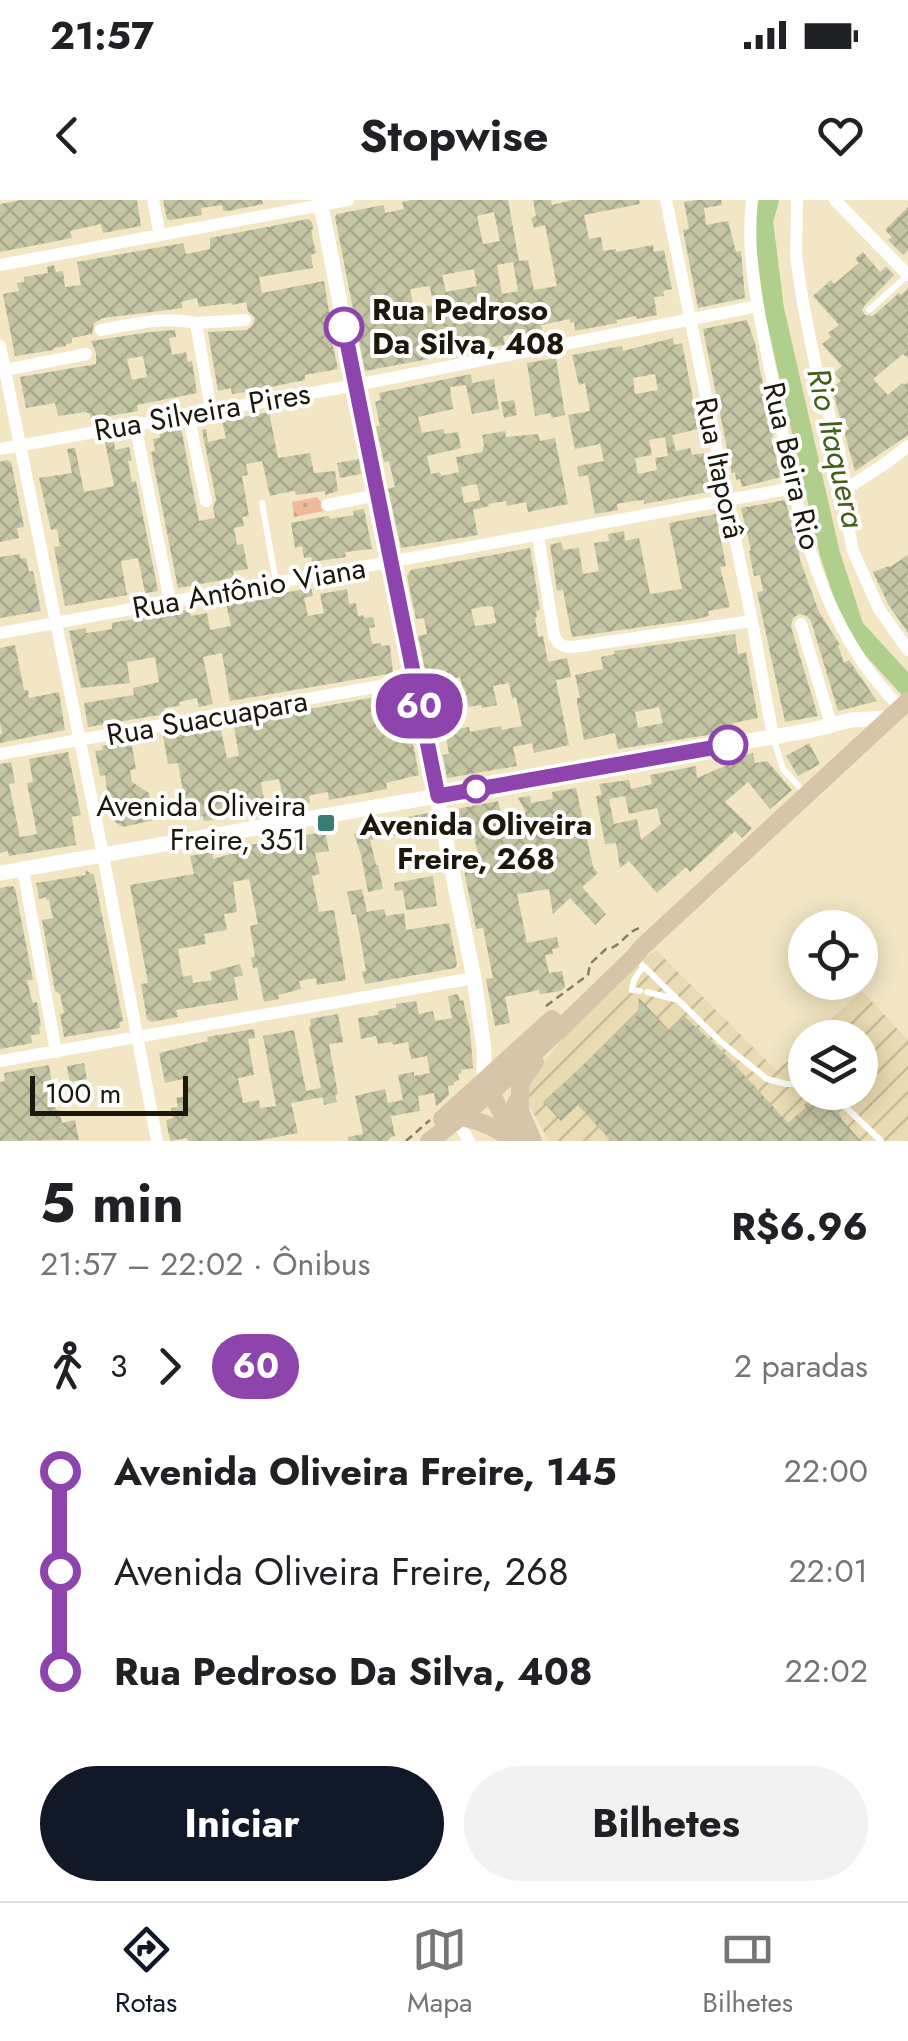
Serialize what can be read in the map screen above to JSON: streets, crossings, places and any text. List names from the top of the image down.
{
  "streets": {
    "street": [
      "Rua Silveira Pires",
      "Rua Beira Rio",
      "Rua Itaporâ",
      "Rua Antônio Viana",
      "Rua Suacuapara"
    ]
  },
  "crossings": [
    ["Rua Silveira Pires", "Rua Beira Rio"],
    ["Rua Silveira Pires", "Rua Itaporâ"],
    ["Rua Beira Rio", "Rua Antônio Viana"],
    ["Rua Itaporâ", "Rua Antônio Viana"]
  ],
  "water": ["Rio Itaquera"],
  "places": {
    "other": ["Rua Pedroso Da Silva, 408", "Avenida Oliveira Freire, 268"],
    "transit": ["Avenida Oliveira Freire, 351"]
  },
  "lines": ["bus line 60"],
  "scale_bar": "100 m",
  "page": {
    "status": "21:57",
    "header": "Stopwise",
    "on_map": "60",
    "scale": "100 m",
    "heading": ["5 min", "21:57 – 22:02 · Ônibus", "R$6.96"],
    "legs": ["3", "60", "2 paradas"],
    "list": [
      {
        "name": "Avenida Oliveira Freire, 145",
        "value": "22:00"
      },
      {
        "name": "Avenida Oliveira Freire, 268",
        "value": "22:01"
      },
      {
        "name": "Rua Pedroso Da Silva, 408",
        "value": "22:02"
      }
    ],
    "buttons": ["Iniciar", "Bilhetes"],
    "tabs": ["Rotas", "Mapa", "Bilhetes"]
  }
}
